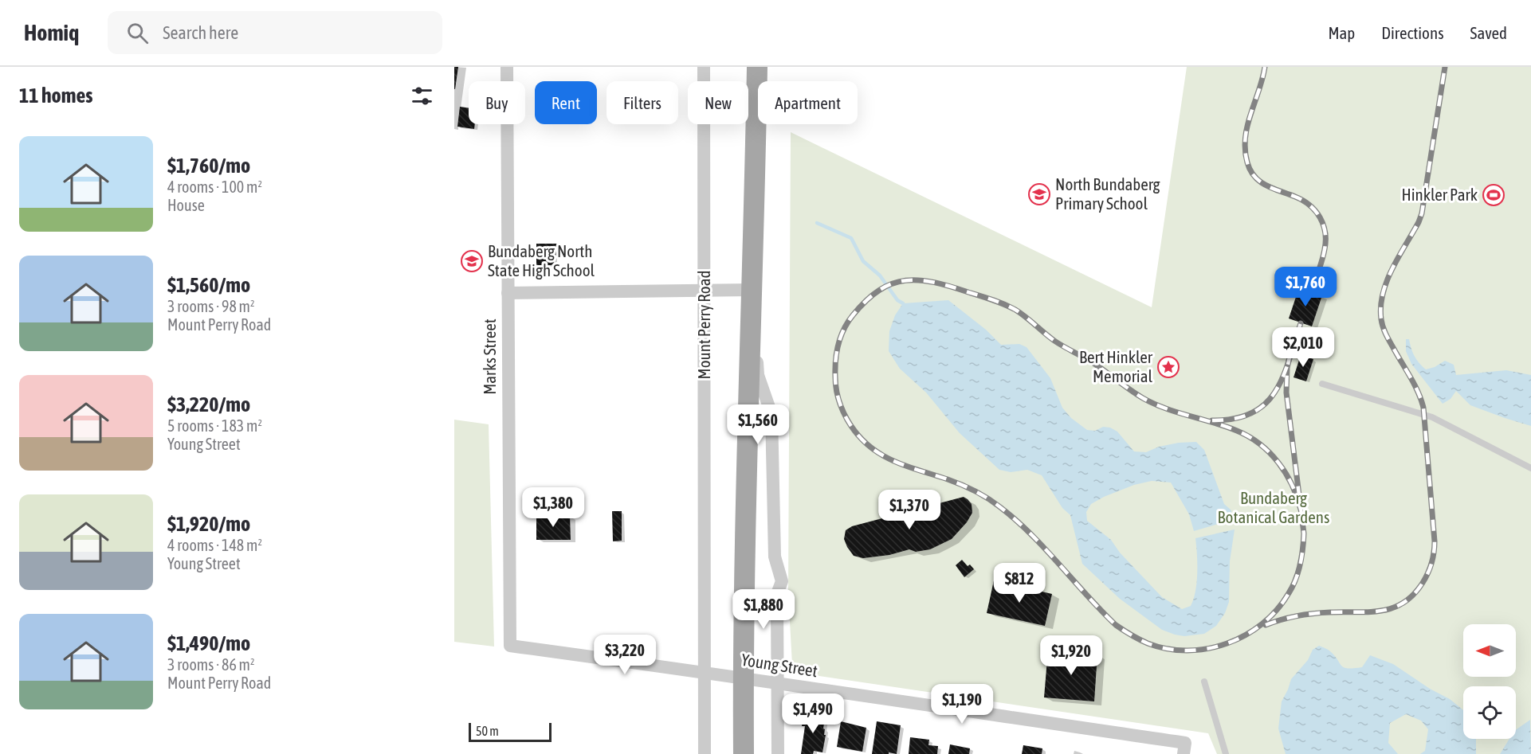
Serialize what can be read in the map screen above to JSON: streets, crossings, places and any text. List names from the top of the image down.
{
  "streets": {
    "street": ["Mount Perry Road", "Marks Street", "Young Street"]
  },
  "crossings": [
    ["Mount Perry Road", "Young Street"],
    ["Marks Street", "Young Street"]
  ],
  "parks": ["Bundaberg Botanical Gardens"],
  "places": {
    "school or university": ["North Bundaberg Primary School", "Bundaberg North State High School"],
    "sports": ["Hinkler Park"],
    "place": ["Bert Hinkler Memorial"]
  },
  "scale_bar": "50 m",
  "north": "left",
  "page": {
    "header": "Homiq",
    "search": "Search here",
    "nav": ["Map", "Directions", "Saved"],
    "heading": "11 homes",
    "chip": [
      "Buy",
      "Rent",
      "Filters",
      "New",
      "Apartment"
    ],
    "list": [
      {
        "name": "$1,760/mo",
        "note": "4 rooms · 100 m² · House"
      },
      {
        "name": "$1,560/mo",
        "note": "3 rooms · 98 m² · Mount Perry Road"
      },
      {
        "name": "$3,220/mo",
        "note": "5 rooms · 183 m² · Young Street"
      },
      {
        "name": "$1,920/mo",
        "note": "4 rooms · 148 m² · Young Street"
      },
      {
        "name": "$1,490/mo",
        "note": "3 rooms · 86 m² · Mount Perry Road"
      }
    ],
    "price": [
      "$1,760",
      "$2,010",
      "$1,560",
      "$1,380",
      "$1,370",
      "$812",
      "$1,880",
      "$3,220",
      "$1,920",
      "$1,190",
      "$1,490"
    ],
    "scale": "50 m"
  }
}
